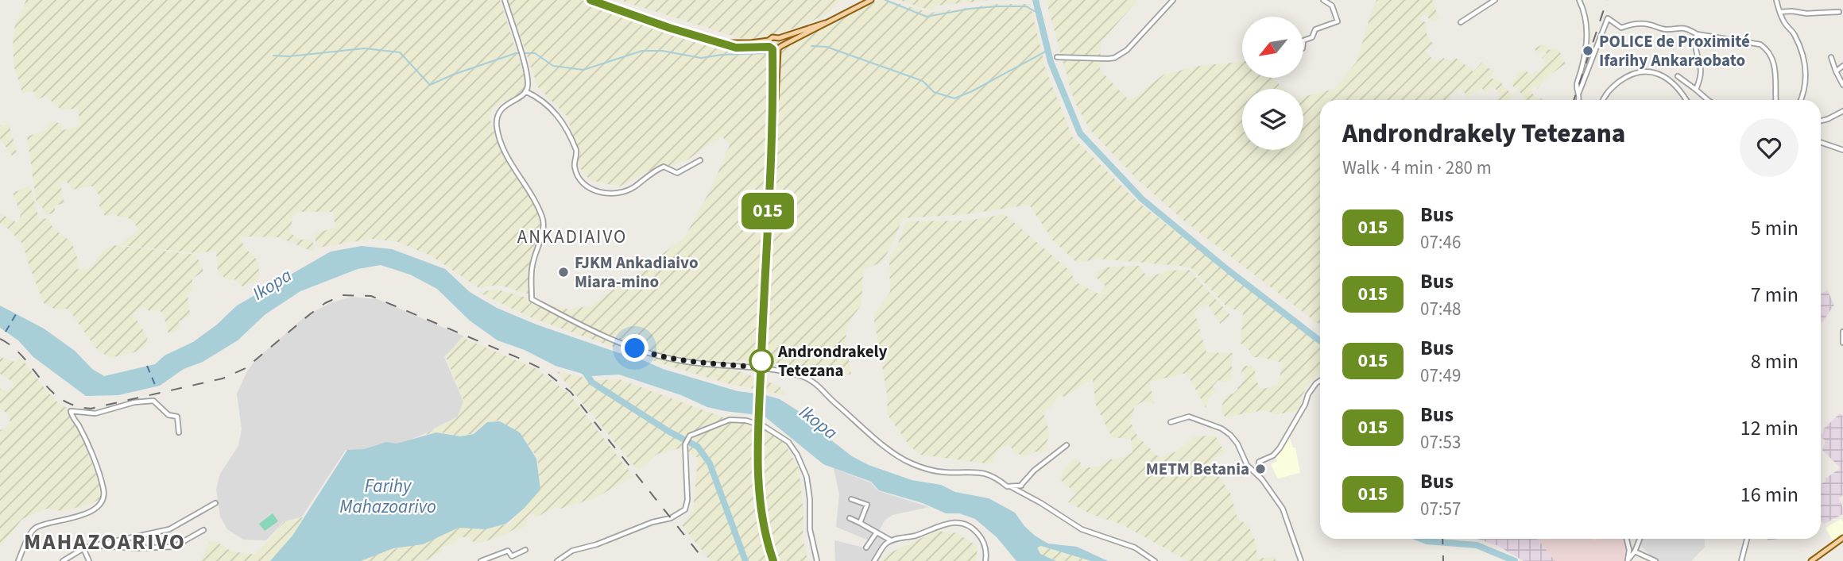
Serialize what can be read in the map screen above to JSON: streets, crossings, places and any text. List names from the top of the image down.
{
  "districts": ["ANKADIAIVO", "MAHAZOARIVO"],
  "water": ["Ikopa", "Farihy Mahazoarivo"],
  "places": [
    "POLICE de Proximité Ifarihy Ankaraobato",
    "FJKM Ankadiaivo Miara-mino",
    "Androndrakely Tetezana",
    "METM Betania"
  ],
  "lines": ["bus line 015"],
  "north": "bottom left",
  "page": {
    "on_map": "015",
    "heading": ["Androndrakely Tetezana", "Walk · 4 min · 280 m"],
    "list": [
      {
        "mark": "015",
        "name": "Bus",
        "note": "07:46",
        "value": "5 min"
      },
      {
        "mark": "015",
        "name": "Bus",
        "note": "07:48",
        "value": "7 min"
      },
      {
        "mark": "015",
        "name": "Bus",
        "note": "07:49",
        "value": "8 min"
      },
      {
        "mark": "015",
        "name": "Bus",
        "note": "07:53",
        "value": "12 min"
      },
      {
        "mark": "015",
        "name": "Bus",
        "note": "07:57",
        "value": "16 min"
      }
    ]
  }
}
